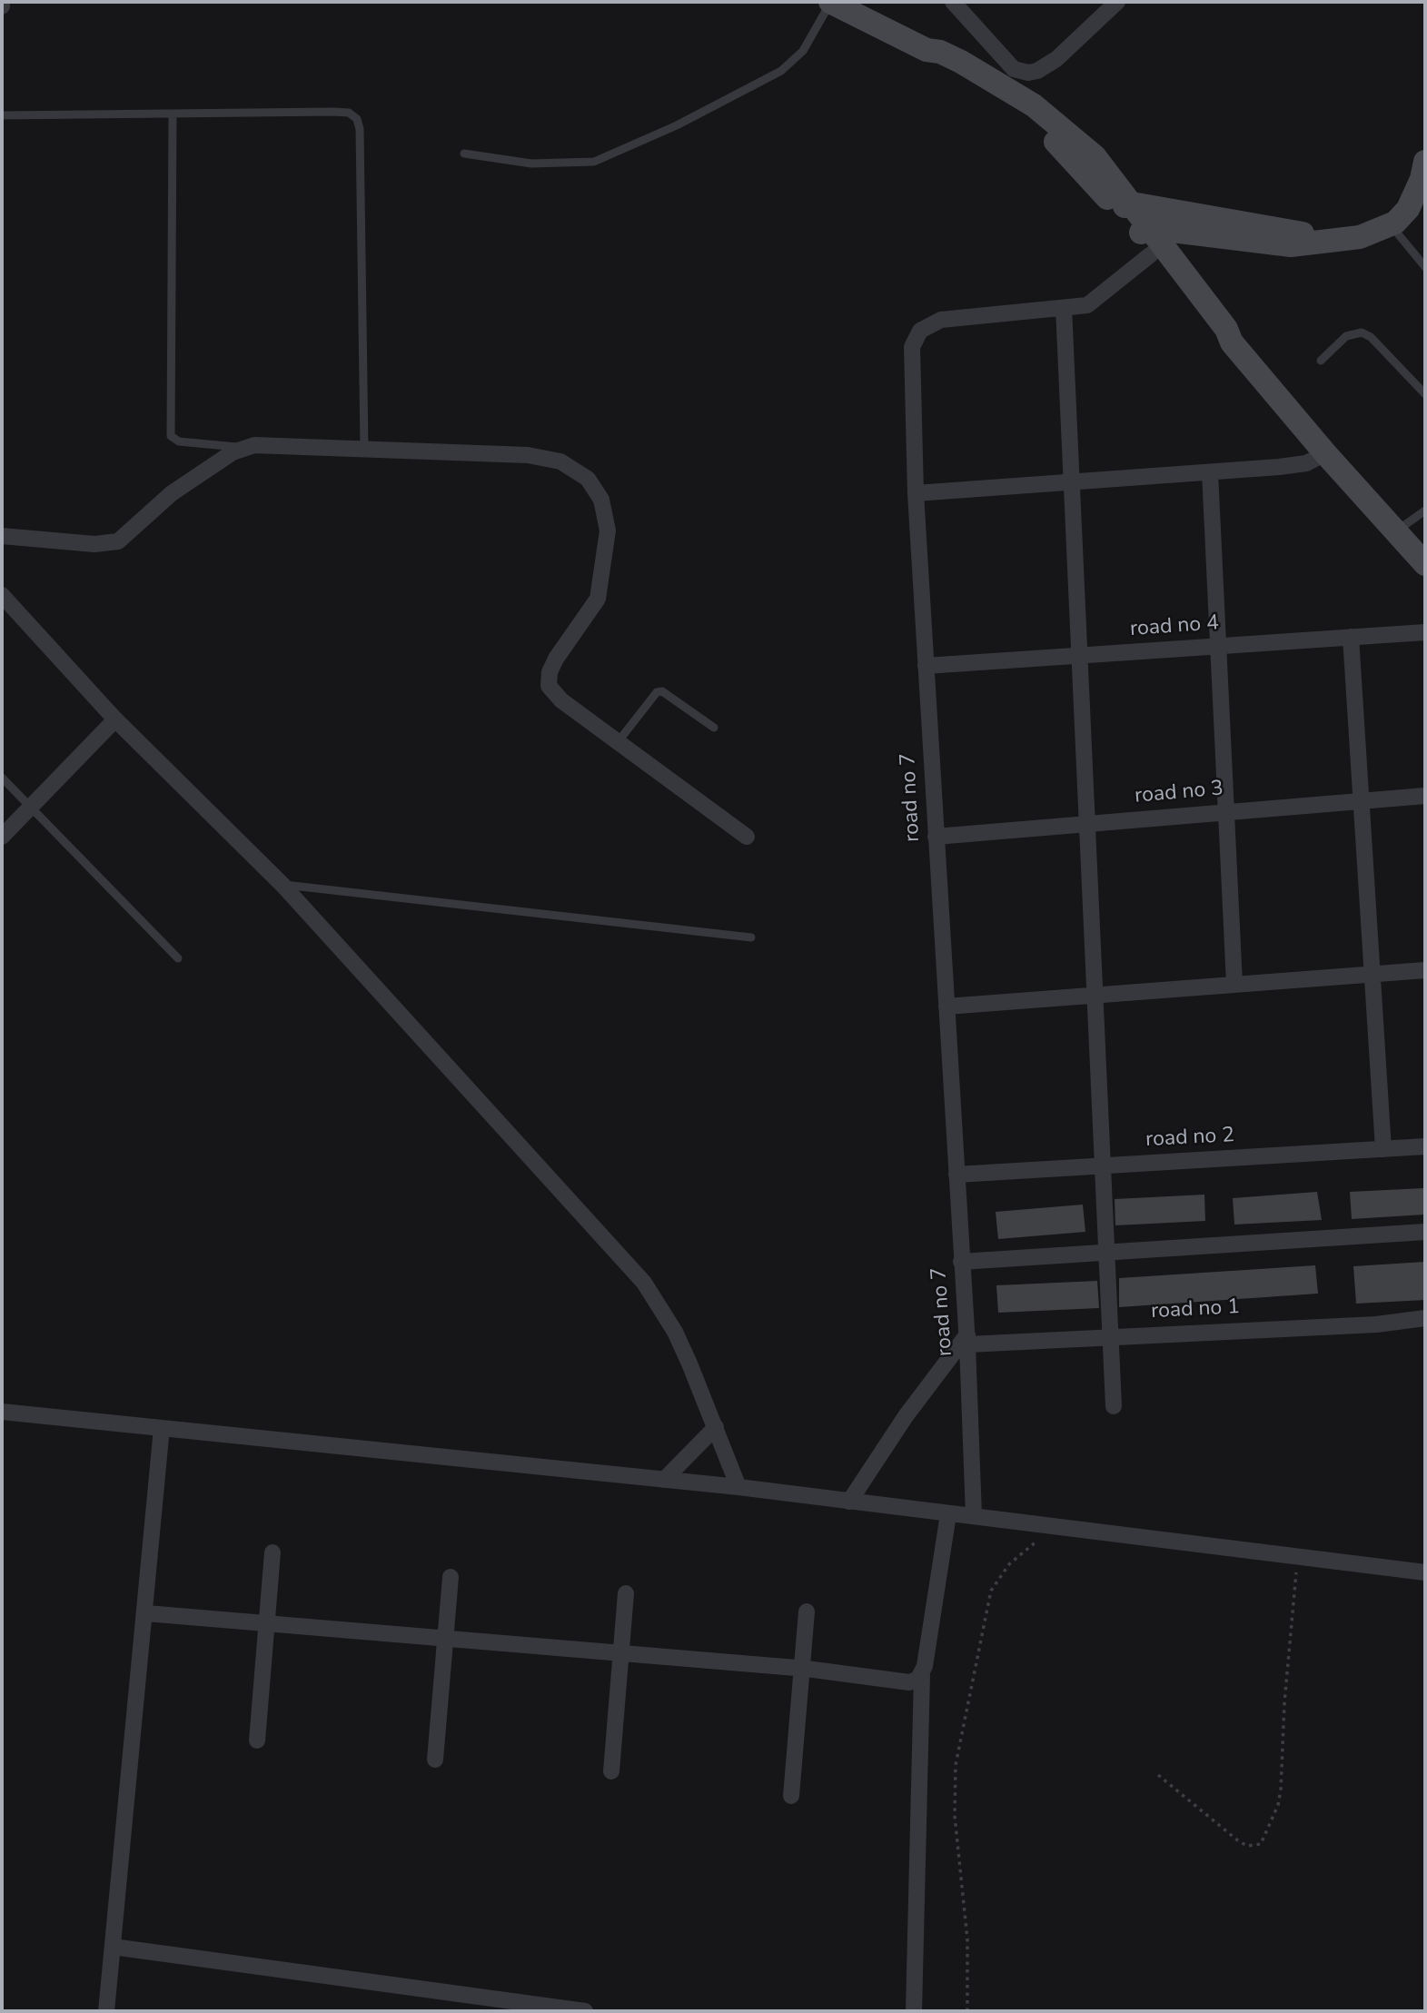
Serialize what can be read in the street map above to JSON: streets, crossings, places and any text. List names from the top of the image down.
{
  "streets": {
    "street": [
      "road no 4",
      "road no 3",
      "road no 7",
      "road no 2",
      "road no 1"
    ]
  },
  "crossings": [
    ["road no 4", "road no 7"],
    ["road no 3", "road no 7"],
    ["road no 7", "road no 2"],
    ["road no 7", "road no 1"]
  ]
}
